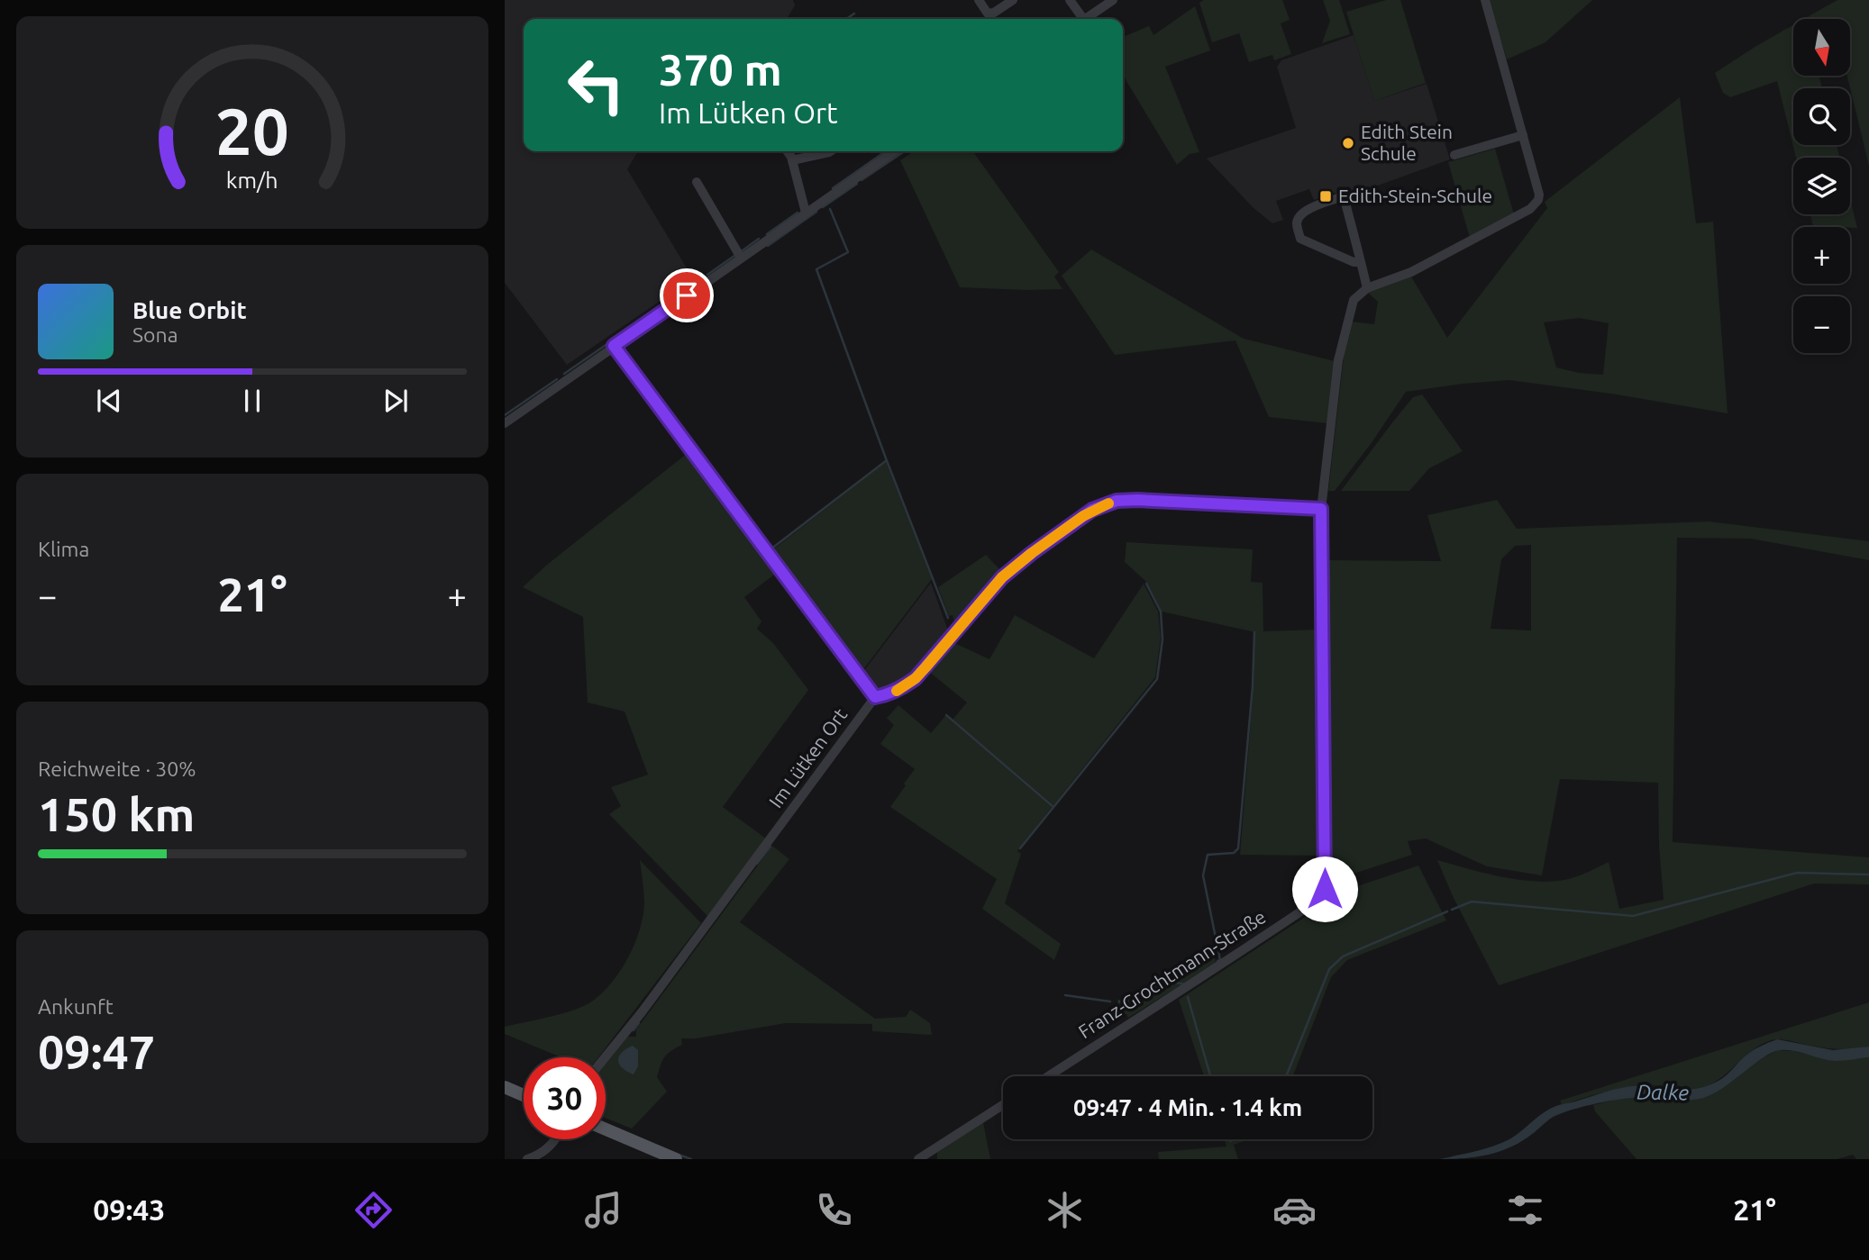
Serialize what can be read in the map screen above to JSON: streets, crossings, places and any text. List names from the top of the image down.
{
  "streets": {
    "street": ["Im Lütken Ort", "Franz-Grochtmann-Straße"]
  },
  "water": ["Dalke"],
  "places": {
    "other": ["Edith Stein Schule"],
    "transit": ["Edith-Stein-Schule"]
  },
  "north": "bottom",
  "page": {
    "map_buttons": ["+", "−"],
    "turn": ["370 m", "Im Lütken Ort"],
    "song": ["Blue Orbit", "Sona"],
    "tile": [
      "Klima",
      ["Reichweite · 30%", "150 km"],
      ["Ankunft", "09:47"]
    ],
    "heat": ["−", "21°", "+"],
    "limit": "30",
    "trip": "09:47 · 4 Min. · 1.4 km",
    "tabs": ["09:43", "21°"],
    "gauge": ["20", "km/h"]
  }
}
